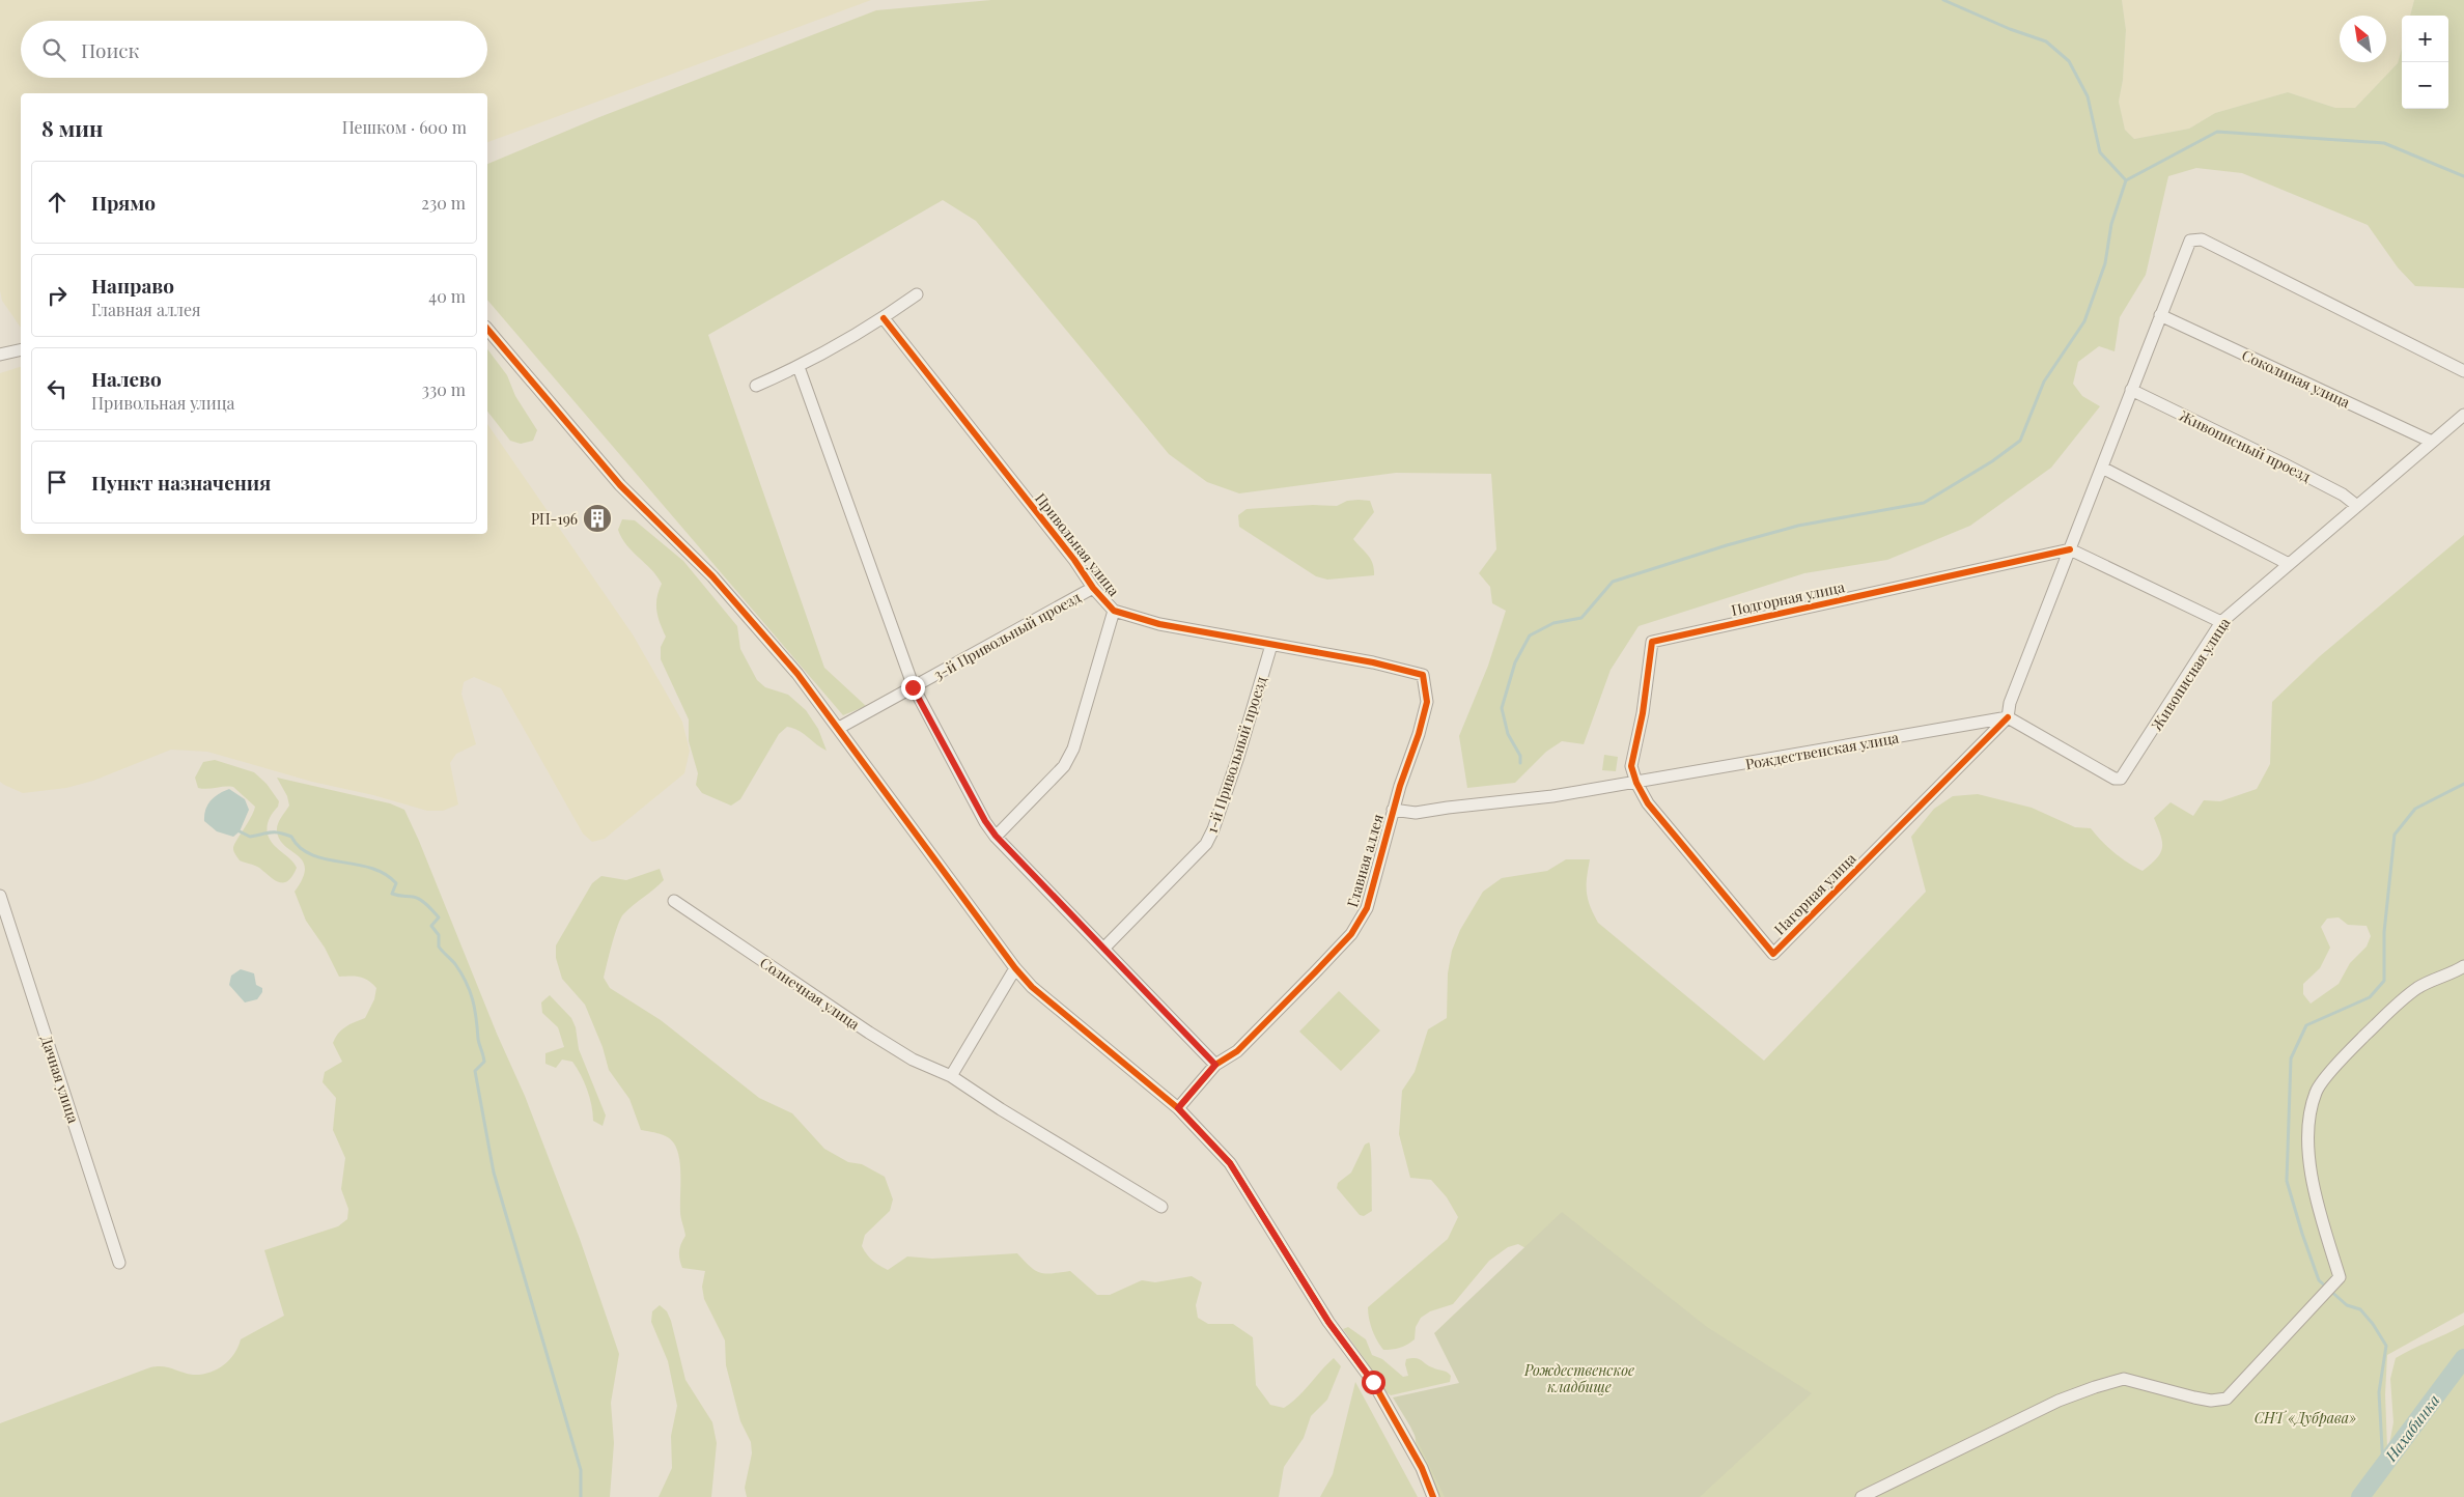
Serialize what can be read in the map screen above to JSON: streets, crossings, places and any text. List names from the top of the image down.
{
  "streets": {
    "street": [
      "Соколиная улица",
      "Живописный проезд",
      "Привольная улица",
      "Подгорная улица",
      "3-й Привольный проезд",
      "Живописная улица",
      "Рождественская улица",
      "1-й Привольный проезд",
      "Главная аллея",
      "Нагорная улица",
      "Солнечная улица",
      "Дачная улица"
    ]
  },
  "crossings": [
    ["Соколиная улица", "Живописная улица"],
    ["Живописный проезд", "Живописная улица"],
    ["Привольная улица", "3-й Привольный проезд"],
    ["Привольная улица", "1-й Привольный проезд"],
    ["Привольная улица", "Главная аллея"],
    ["Подгорная улица", "Рождественская улица"],
    ["Подгорная улица", "Нагорная улица"],
    ["Живописная улица", "Рождественская улица"],
    ["Живописная улица", "Нагорная улица"],
    ["Рождественская улица", "Главная аллея"],
    ["Рождественская улица", "Нагорная улица"]
  ],
  "water": ["Нахабинка"],
  "parks": ["Рождественское кладбище", "СНТ «Дубрава»"],
  "places": {
    "building": ["РП-196"]
  },
  "north": "top left",
  "page": {
    "map_buttons": ["+", "−"],
    "search": "Поиск",
    "heading": ["8 мин", "Пешком · 600 m"],
    "list": [
      ["Прямо", "230 m"],
      ["Направо", "Главная аллея", "40 m"],
      ["Налево", "Привольная улица", "330 m"],
      "Пункт назначения"
    ]
  }
}
